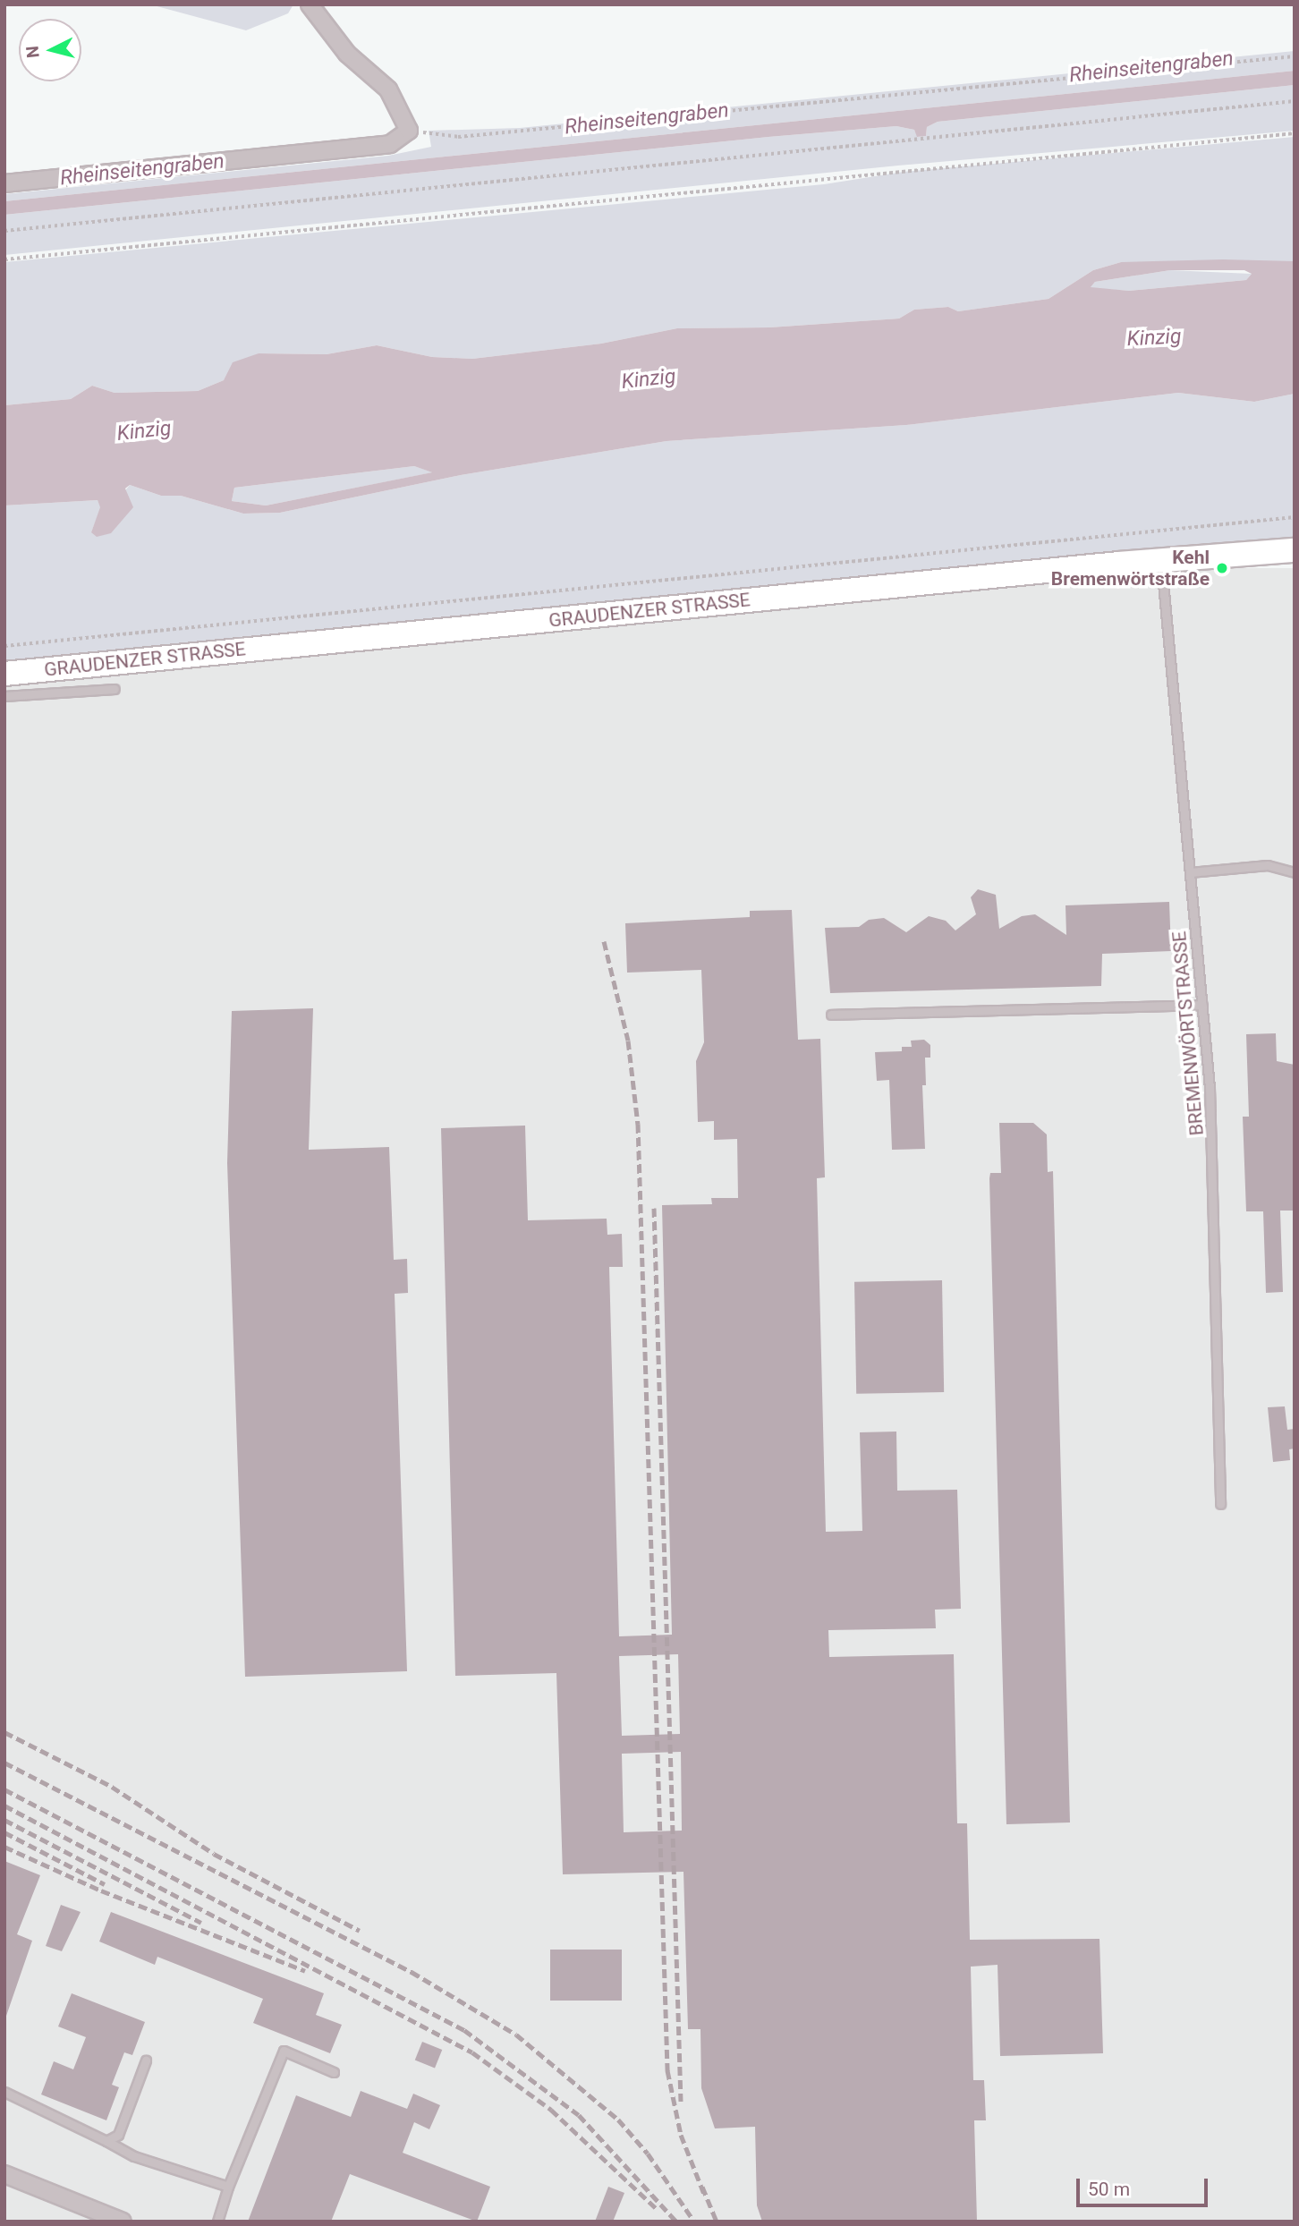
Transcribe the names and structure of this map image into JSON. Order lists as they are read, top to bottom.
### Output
{
  "streets": {
    "street": ["GRAUDENZER STRASSE"],
    "lane": ["BREMENWÖRTSTRASSE"]
  },
  "crossings": [
    ["GRAUDENZER STRASSE", "BREMENWÖRTSTRASSE"]
  ],
  "water": ["Rheinseitengraben", "Kinzig"],
  "places": ["Kehl Bremenwörtstraße"],
  "scale_bar": "50 m",
  "north": "left"
}
